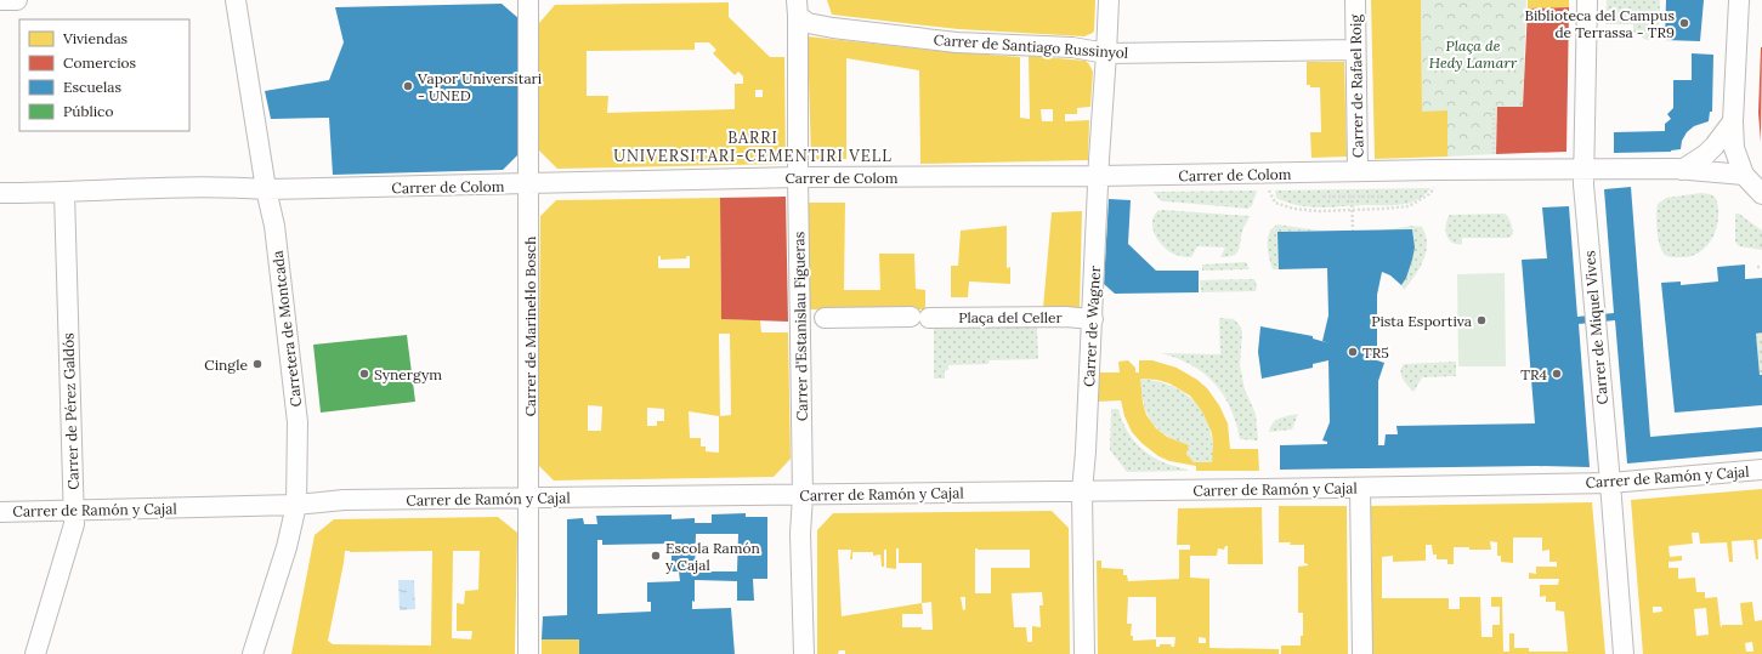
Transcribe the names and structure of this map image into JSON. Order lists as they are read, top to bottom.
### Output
{
  "streets": {
    "street": [
      "Carrer de Santiago Russinyol",
      "Carrer de Rafael Roig",
      "Carrer de Colom",
      "Plaça del Celler",
      "Carrer de Marinel·lo Bosch",
      "Carrer d'Estanislau Figueras",
      "Carrer de Wagner",
      "Carrer de Miquel Vives",
      "Carretera de Montcada",
      "Carrer de Pérez Galdós",
      "Carrer de Ramón y Cajal"
    ]
  },
  "crossings": [
    ["Carrer de Santiago Russinyol", "Carrer de Rafael Roig"],
    ["Carrer de Santiago Russinyol", "Carrer d'Estanislau Figueras"],
    ["Carrer de Santiago Russinyol", "Carrer de Wagner"],
    ["Carrer de Rafael Roig", "Carrer de Colom"],
    ["Carrer de Colom", "Carrer de Marinel·lo Bosch"],
    ["Carrer de Colom", "Carrer d'Estanislau Figueras"],
    ["Carrer de Colom", "Carrer de Wagner"],
    ["Carrer de Colom", "Carrer de Miquel Vives"],
    ["Carrer de Colom", "Carretera de Montcada"],
    ["Carrer de Colom", "Carrer de Pérez Galdós"],
    ["Plaça del Celler", "Carrer d'Estanislau Figueras"],
    ["Plaça del Celler", "Carrer de Wagner"],
    ["Carrer de Marinel·lo Bosch", "Carrer de Ramón y Cajal"],
    ["Carrer d'Estanislau Figueras", "Carrer de Ramón y Cajal"],
    ["Carrer de Wagner", "Carrer de Ramón y Cajal"],
    ["Carrer de Miquel Vives", "Carrer de Ramón y Cajal"],
    ["Carretera de Montcada", "Carrer de Ramón y Cajal"],
    ["Carrer de Pérez Galdós", "Carrer de Ramón y Cajal"]
  ],
  "districts": ["BARRI UNIVERSITARI-CEMENTIRI VELL"],
  "parks": ["Plaça de Hedy Lamarr"],
  "places": [
    "Biblioteca del Campus de Terrassa - TR9",
    "Vapor Universitari - UNED",
    "Pista Esportiva",
    "TR5",
    "Cingle",
    "Synergym",
    "TR4",
    "Escola Ramón y Cajal"
  ],
  "legend": [
    "Viviendas",
    "Comercios",
    "Escuelas",
    "Público"
  ]
}
